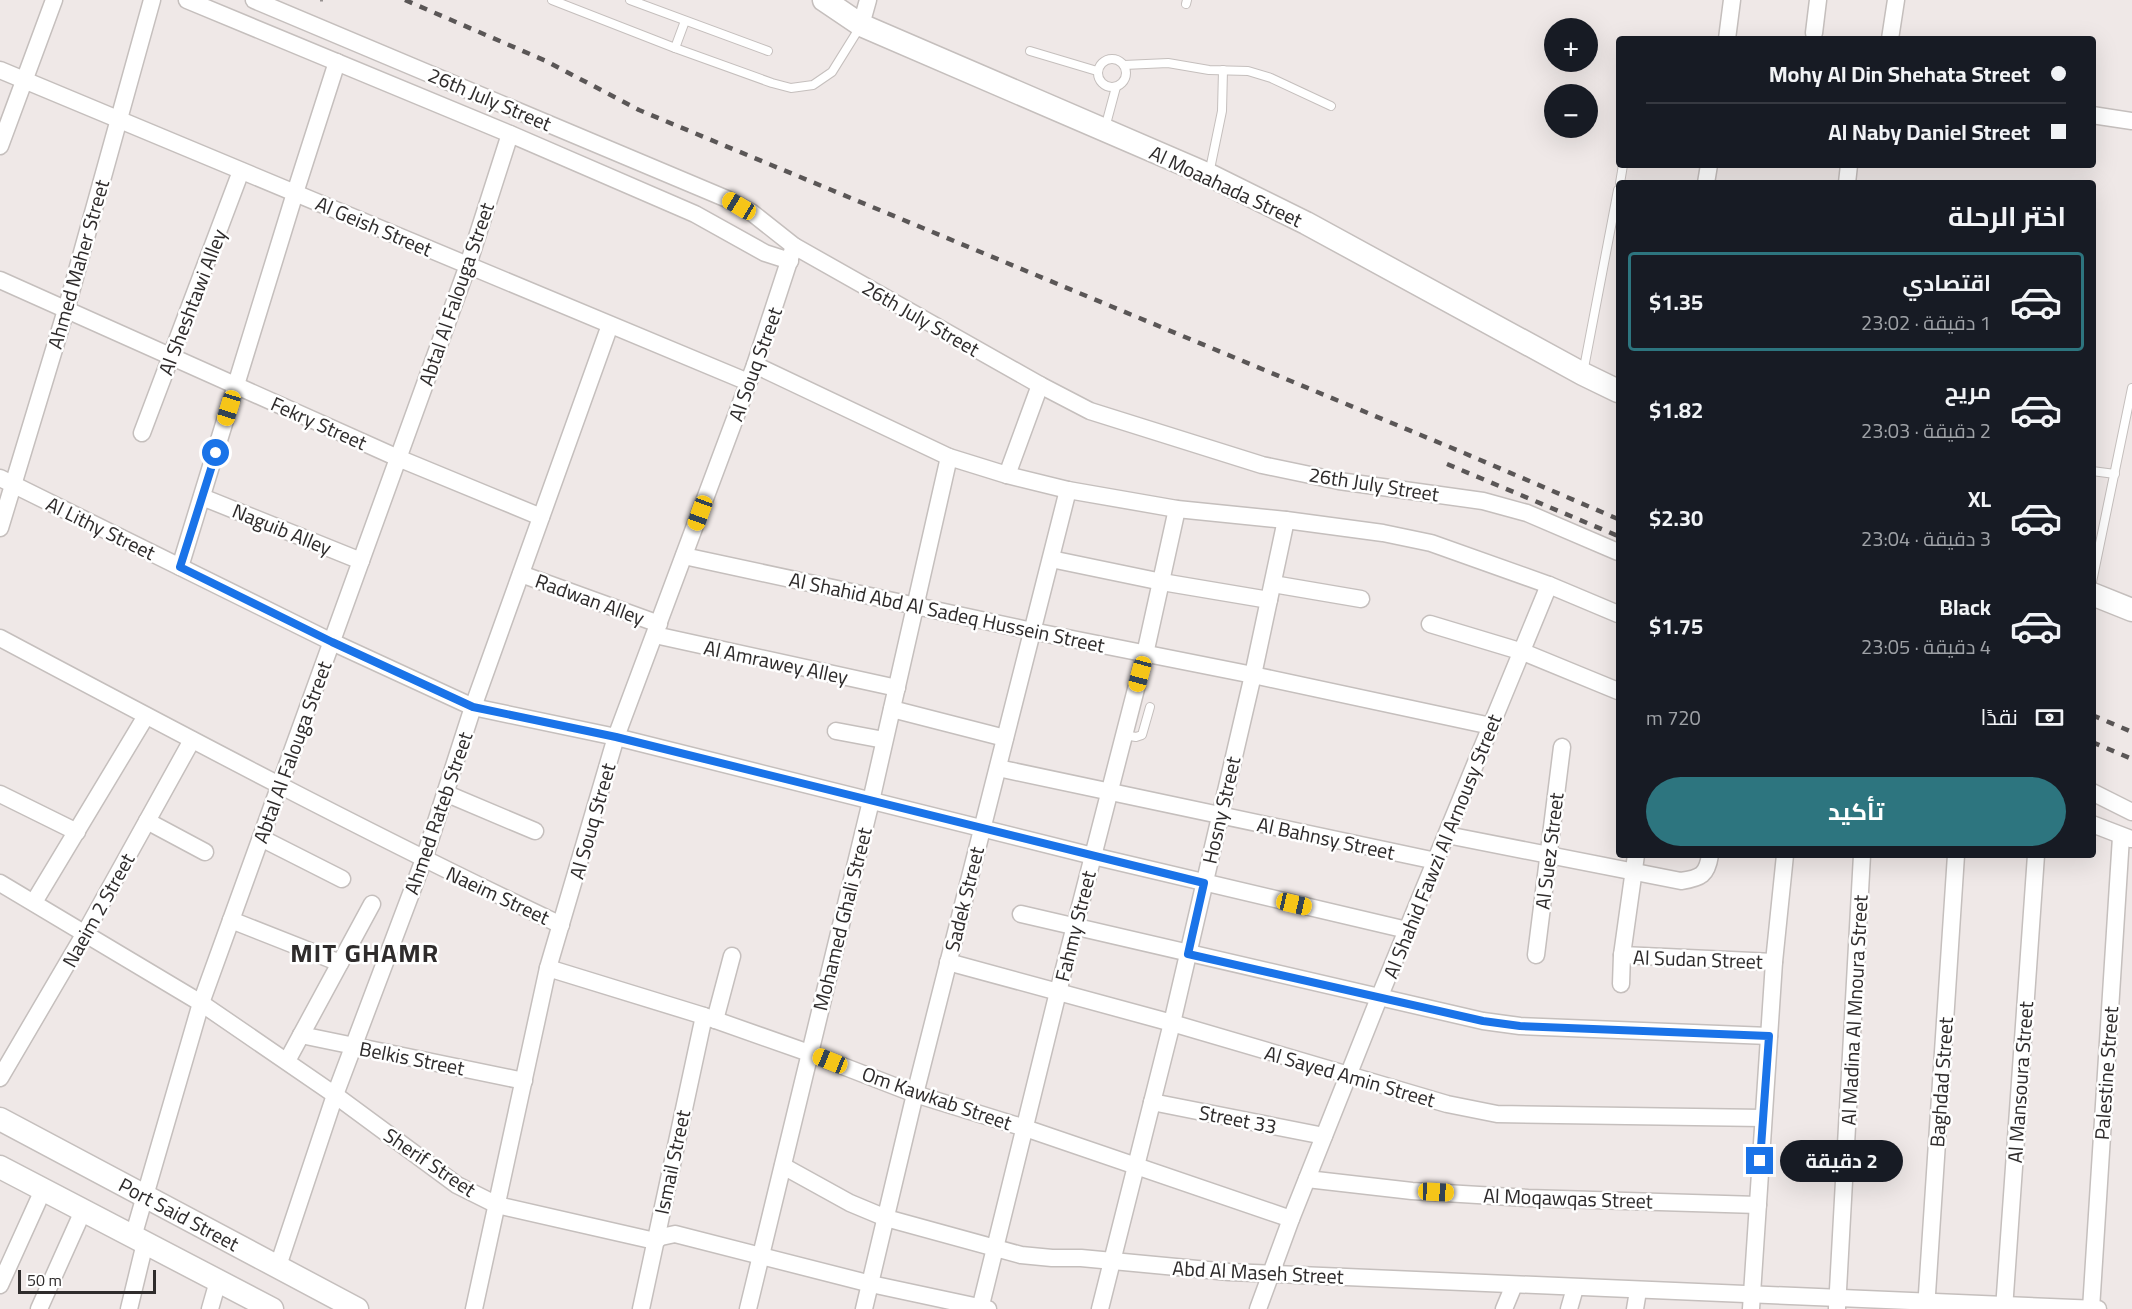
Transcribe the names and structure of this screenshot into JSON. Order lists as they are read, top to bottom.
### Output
{
  "streets": {
    "main road": ["Al Moaahada Street", "Port Said Street"],
    "street": [
      "26th July Street",
      "Al Geish Street",
      "Ahmed Maher Street",
      "Abtal Al Falouga Street",
      "Al Sheshtawi Alley",
      "Al Souq Street",
      "Fekry Street",
      "Al Lithy Street",
      "Naguib Alley",
      "Radwan Alley",
      "Al Shahid Abd Al Sadeq Hussein Street",
      "Al Amrawey Alley",
      "Hosny Street",
      "Ahmed Rateb Street",
      "Al Bahnsy Street",
      "Al Shahid Fawzi Al Arnousy Street",
      "Al Suez Street",
      "Naeim Street",
      "Sadek Street",
      "Naeim 2 Street",
      "Mohamed Ghali Street",
      "Fahmy Street",
      "Al Sudan Street",
      "Al Madina Al Mnoura Street",
      "Belkis Street",
      "Palestine Street",
      "Al Sayed Amin Street",
      "Baghdad Street",
      "Al Mansoura Street",
      "Om Kawkab Street",
      "Street 33",
      "Sherif Street",
      "Ismail Street",
      "Al Moqawqas Street",
      "Abd Al Maseh Street"
    ]
  },
  "crossings": [
    ["26th July Street", "Abtal Al Falouga Street"],
    ["26th July Street", "Al Souq Street"],
    ["Al Geish Street", "Ahmed Maher Street"],
    ["Al Geish Street", "Abtal Al Falouga Street"],
    ["Al Geish Street", "Al Sheshtawi Alley"],
    ["Al Geish Street", "Al Souq Street"],
    ["Al Geish Street", "Ahmed Rateb Street"],
    ["Ahmed Maher Street", "Fekry Street"],
    ["Ahmed Maher Street", "Al Lithy Street"],
    ["Abtal Al Falouga Street", "Fekry Street"],
    ["Abtal Al Falouga Street", "Al Lithy Street"],
    ["Abtal Al Falouga Street", "Naguib Alley"],
    ["Abtal Al Falouga Street", "Naeim Street"],
    ["Abtal Al Falouga Street", "Sherif Street"],
    ["Abtal Al Falouga Street", "Port Said Street"],
    ["Al Sheshtawi Alley", "Fekry Street"],
    ["Al Souq Street", "Al Lithy Street"],
    ["Al Souq Street", "Radwan Alley"],
    ["Al Souq Street", "Al Shahid Abd Al Sadeq Hussein Street"],
    ["Al Souq Street", "Al Amrawey Alley"],
    ["Al Souq Street", "Naeim Street"],
    ["Al Souq Street", "Belkis Street"],
    ["Al Souq Street", "Om Kawkab Street"],
    ["Al Souq Street", "Sherif Street"],
    ["Fekry Street", "Ahmed Rateb Street"],
    ["Al Lithy Street", "Hosny Street"],
    ["Al Lithy Street", "Ahmed Rateb Street"],
    ["Al Lithy Street", "Al Shahid Fawzi Al Arnousy Street"],
    ["Al Lithy Street", "Sadek Street"],
    ["Al Lithy Street", "Mohamed Ghali Street"],
    ["Al Lithy Street", "Fahmy Street"],
    ["Radwan Alley", "Al Amrawey Alley"],
    ["Radwan Alley", "Ahmed Rateb Street"],
    ["Al Shahid Abd Al Sadeq Hussein Street", "Hosny Street"],
    ["Al Shahid Abd Al Sadeq Hussein Street", "Al Shahid Fawzi Al Arnousy Street"],
    ["Al Shahid Abd Al Sadeq Hussein Street", "Sadek Street"],
    ["Al Shahid Abd Al Sadeq Hussein Street", "Mohamed Ghali Street"],
    ["Al Shahid Abd Al Sadeq Hussein Street", "Fahmy Street"],
    ["Al Amrawey Alley", "Mohamed Ghali Street"],
    ["Hosny Street", "Al Bahnsy Street"],
    ["Hosny Street", "Al Sayed Amin Street"],
    ["Hosny Street", "Om Kawkab Street"],
    ["Hosny Street", "Street 33"],
    ["Hosny Street", "Abd Al Maseh Street"],
    ["Ahmed Rateb Street", "Naeim Street"],
    ["Ahmed Rateb Street", "Belkis Street"],
    ["Ahmed Rateb Street", "Sherif Street"],
    ["Ahmed Rateb Street", "Port Said Street"],
    ["Al Bahnsy Street", "Al Shahid Fawzi Al Arnousy Street"],
    ["Al Bahnsy Street", "Sadek Street"],
    ["Al Bahnsy Street", "Fahmy Street"],
    ["Al Shahid Fawzi Al Arnousy Street", "Al Sayed Amin Street"],
    ["Al Shahid Fawzi Al Arnousy Street", "Om Kawkab Street"],
    ["Al Shahid Fawzi Al Arnousy Street", "Street 33"],
    ["Al Shahid Fawzi Al Arnousy Street", "Al Moqawqas Street"],
    ["Al Shahid Fawzi Al Arnousy Street", "Abd Al Maseh Street"],
    ["Naeim Street", "Naeim 2 Street"],
    ["Sadek Street", "Al Sayed Amin Street"],
    ["Sadek Street", "Om Kawkab Street"],
    ["Sadek Street", "Sherif Street"],
    ["Sadek Street", "Abd Al Maseh Street"],
    ["Naeim 2 Street", "Sherif Street"],
    ["Mohamed Ghali Street", "Om Kawkab Street"],
    ["Mohamed Ghali Street", "Sherif Street"],
    ["Mohamed Ghali Street", "Abd Al Maseh Street"],
    ["Fahmy Street", "Al Sayed Amin Street"],
    ["Fahmy Street", "Om Kawkab Street"],
    ["Fahmy Street", "Sherif Street"],
    ["Fahmy Street", "Abd Al Maseh Street"],
    ["Al Madina Al Mnoura Street", "Abd Al Maseh Street"],
    ["Palestine Street", "Abd Al Maseh Street"],
    ["Baghdad Street", "Abd Al Maseh Street"],
    ["Al Mansoura Street", "Abd Al Maseh Street"],
    ["Om Kawkab Street", "Ismail Street"],
    ["Sherif Street", "Ismail Street"]
  ],
  "districts": ["MIT GHAMR"],
  "scale_bar": "50 m",
  "page": {
    "map_buttons": ["+", "−"],
    "banner": ["Mohy Al Din Shehata Street", "Al Naby Daniel Street"],
    "heading": "اختر الرحلة",
    "list": [
      {
        "name": "اقتصادي",
        "note": "1 دقيقة · 23:02",
        "value": "$1.35"
      },
      {
        "name": "مريح",
        "note": "2 دقيقة · 23:03",
        "value": "$1.82"
      },
      {
        "name": "XL",
        "note": "3 دقيقة · 23:04",
        "value": "$2.30"
      },
      {
        "name": "Black",
        "note": "4 دقيقة · 23:05",
        "value": "$1.75"
      }
    ],
    "pay": ["نقدًا", "720 m"],
    "buttons": "تأكيد",
    "bubble": "2 دقيقة",
    "scale": "50 m"
  }
}
